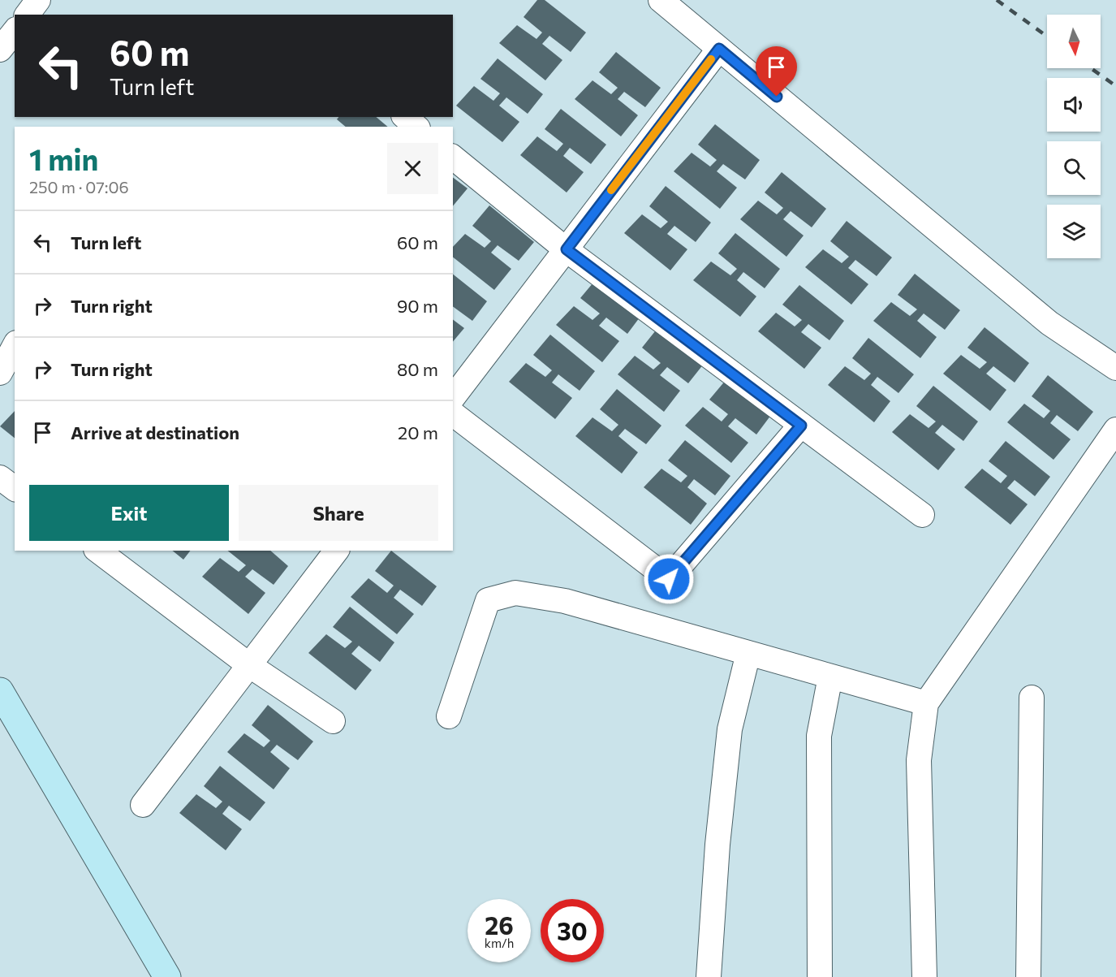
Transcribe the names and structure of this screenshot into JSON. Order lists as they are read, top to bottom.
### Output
{
  "north": "bottom",
  "page": {
    "turn": ["60 m", "Turn left"],
    "heading": ["1 min", "250 m · 07:06"],
    "list": [
      {
        "name": "Turn left",
        "value": "60 m"
      },
      {
        "name": "Turn right",
        "value": "90 m"
      },
      {
        "name": "Turn right",
        "value": "80 m"
      },
      {
        "name": "Arrive at destination",
        "value": "20 m"
      }
    ],
    "buttons": ["Exit", "Share"],
    "speed": "26 km/h",
    "limit": "30"
  }
}
